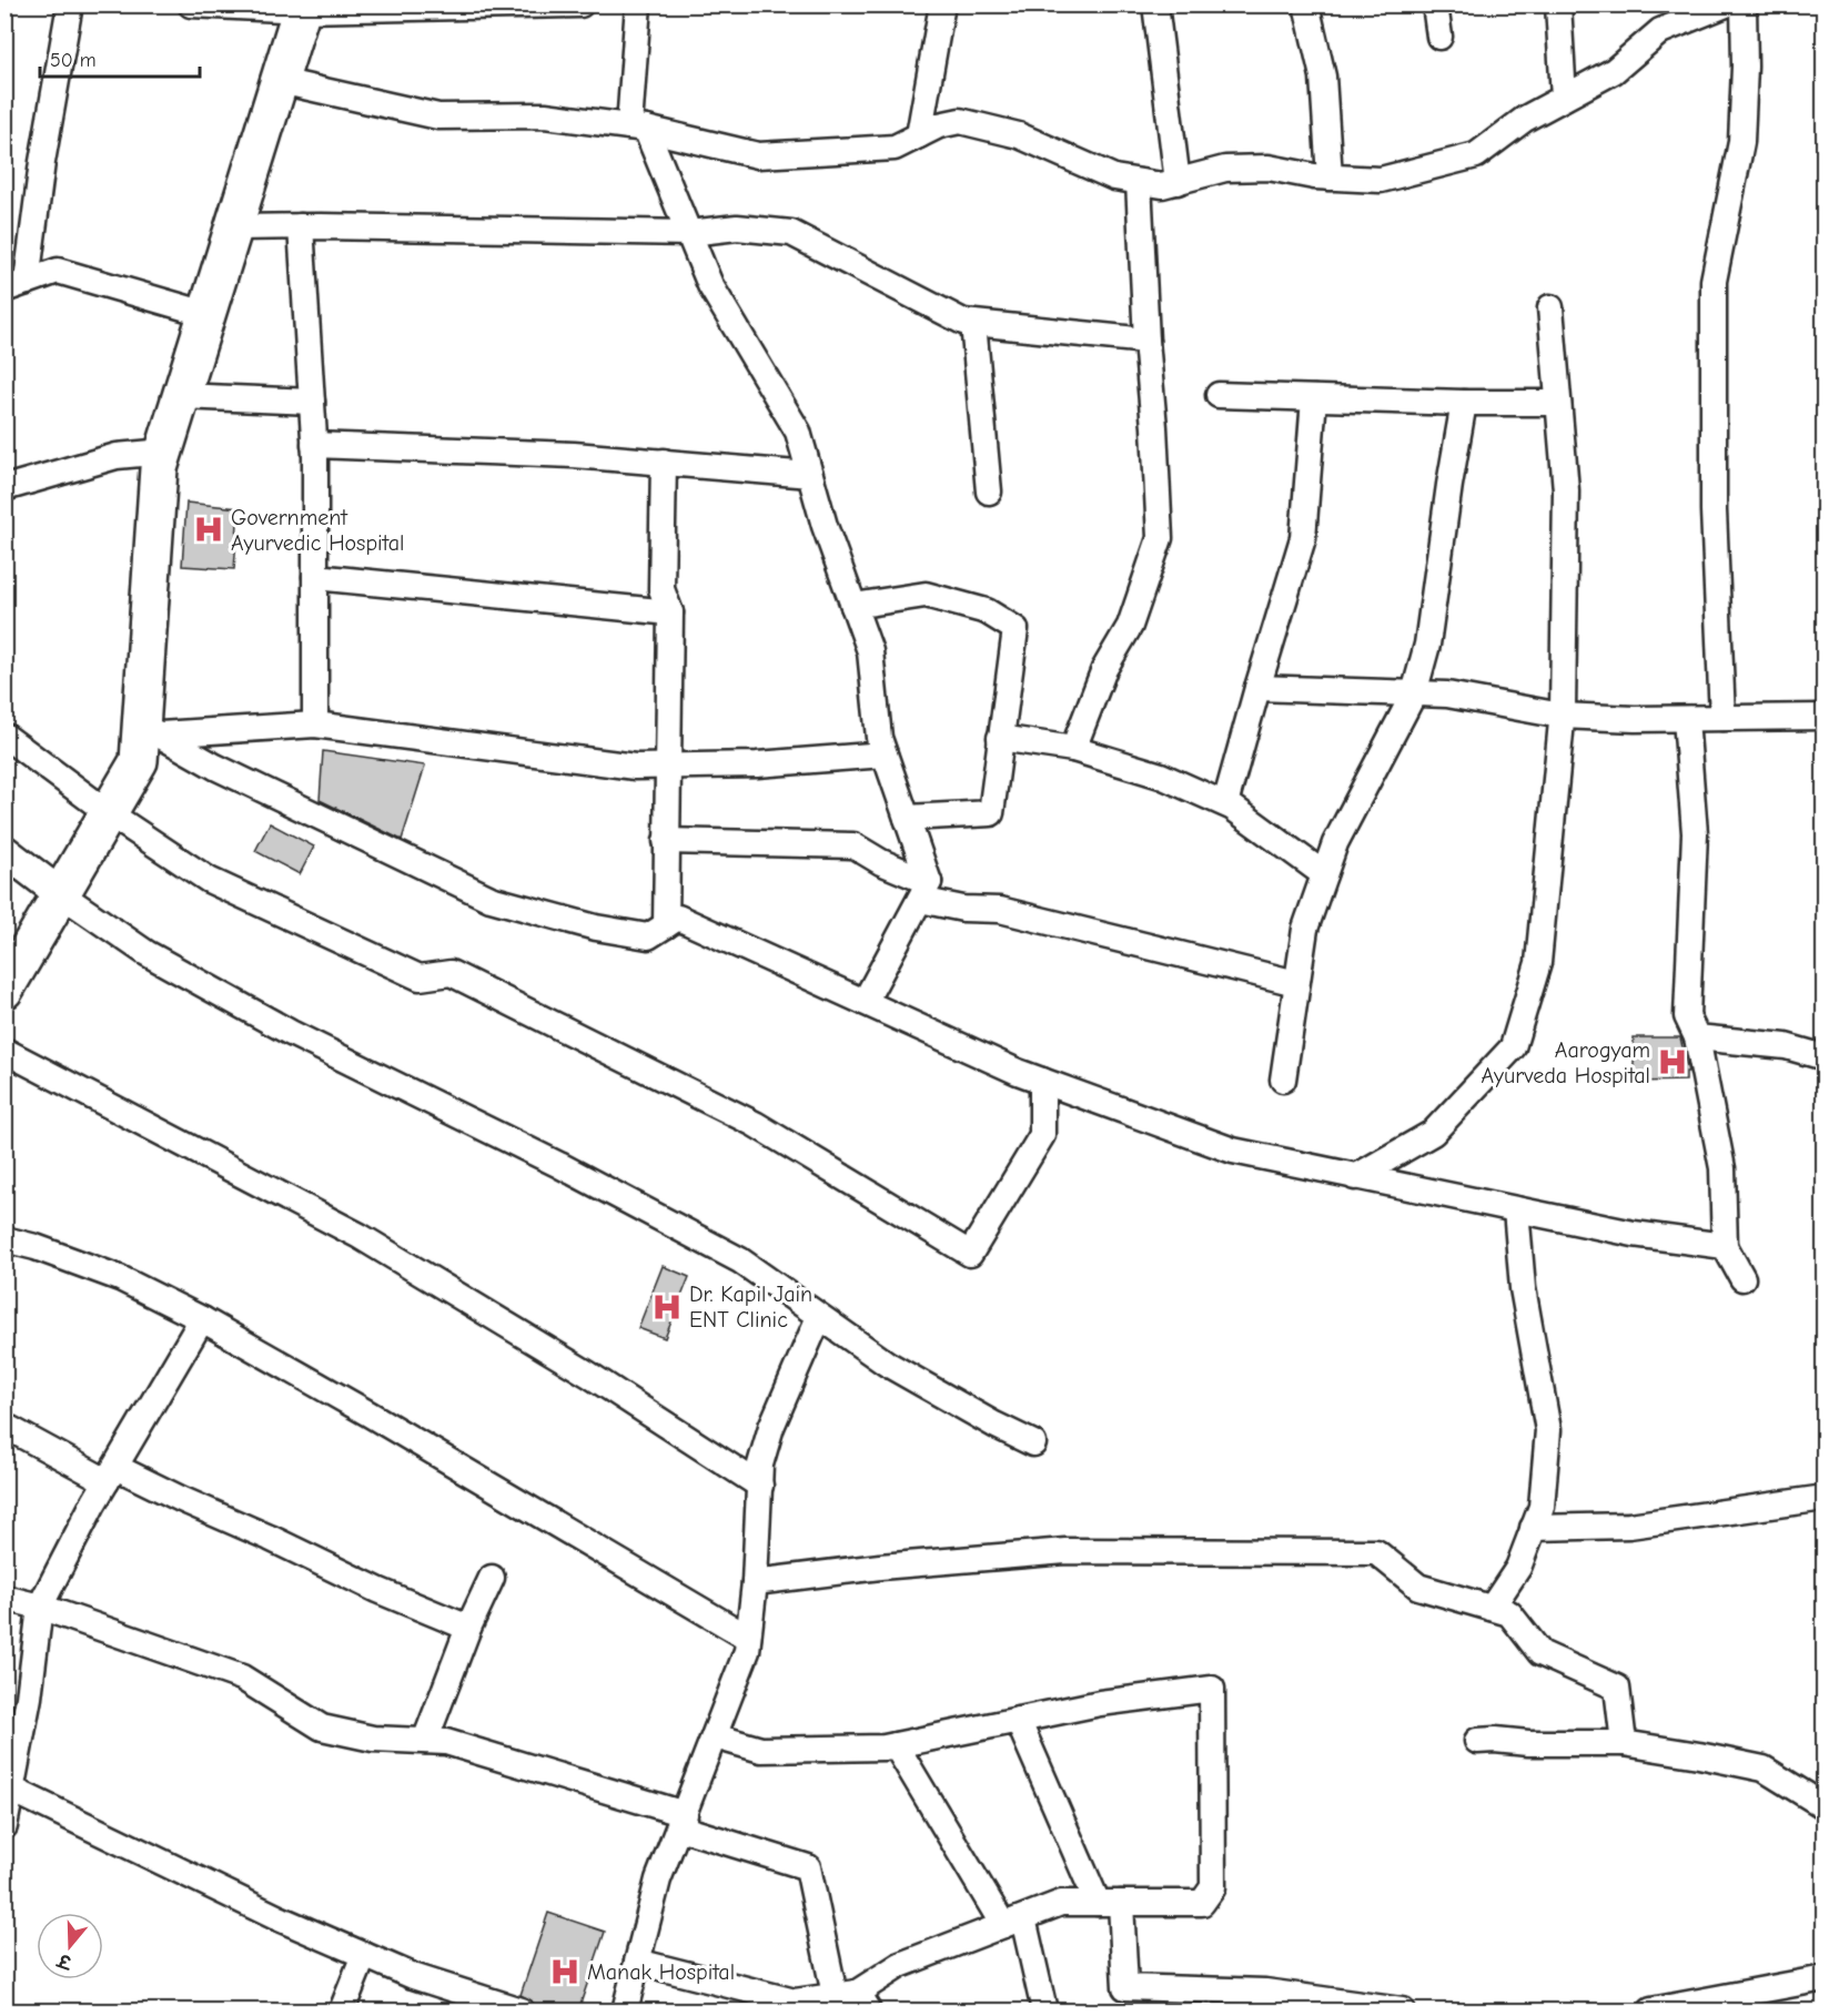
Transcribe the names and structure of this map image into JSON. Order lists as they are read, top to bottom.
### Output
{
  "places": {
    "hospital": [
      "Government Ayurvedic Hospital",
      "Aarogyam Ayurveda Hospital",
      "Dr. Kapil Jain ENT Clinic",
      "Manak Hospital"
    ]
  },
  "scale_bar": "50 m",
  "north": "bottom"
}
